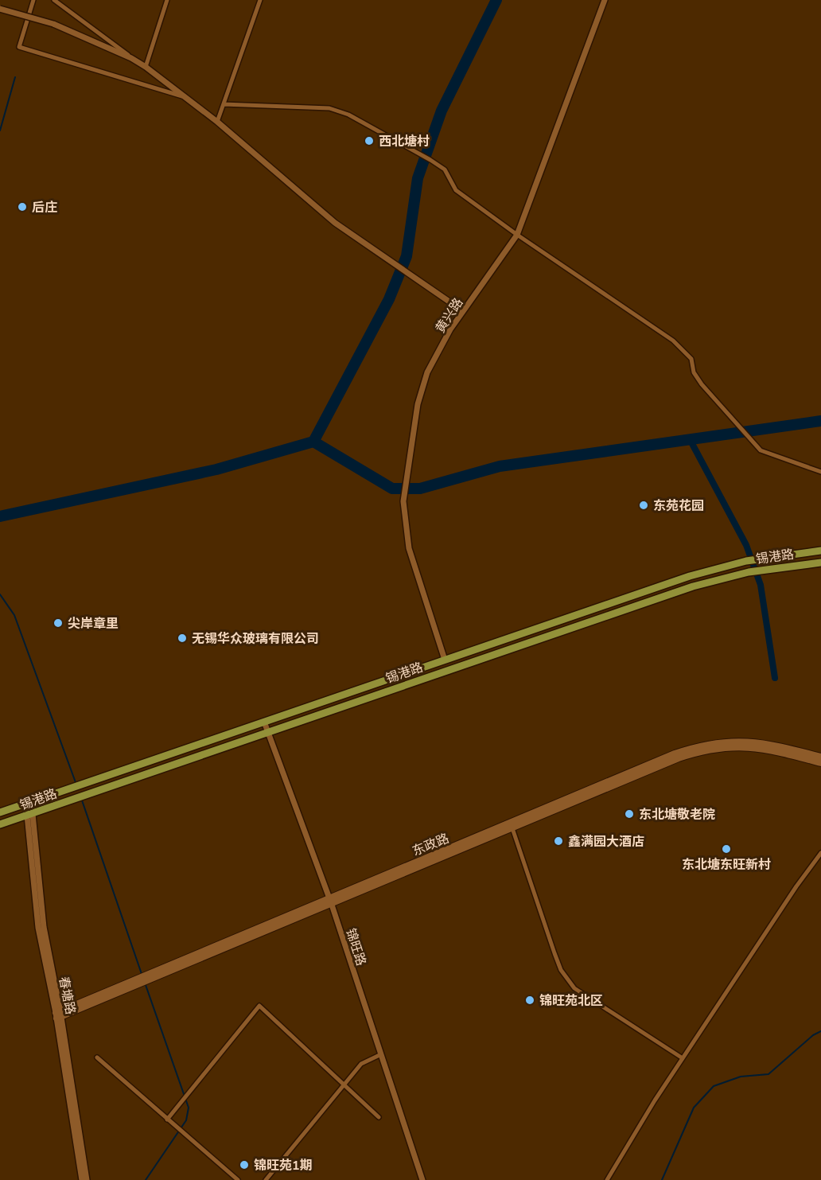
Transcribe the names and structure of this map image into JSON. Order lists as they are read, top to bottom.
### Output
{
  "streets": {
    "main road": ["锡港路", "东政路"],
    "street": ["黄兴路", "锦旺路", "春塘路"]
  },
  "crossings": [
    ["黄兴路", "锡港路"],
    ["锡港路", "锦旺路"],
    ["锡港路", "春塘路"],
    ["东政路", "锦旺路"],
    ["东政路", "春塘路"]
  ],
  "places": [
    "西北塘村",
    "后庄",
    "东苑花园",
    "尖岸章里",
    "无锡华众玻璃有限公司",
    "东北塘敬老院",
    "鑫满园大酒店",
    "东北塘东旺新村",
    "锦旺苑北区",
    "锦旺苑1期"
  ]
}
